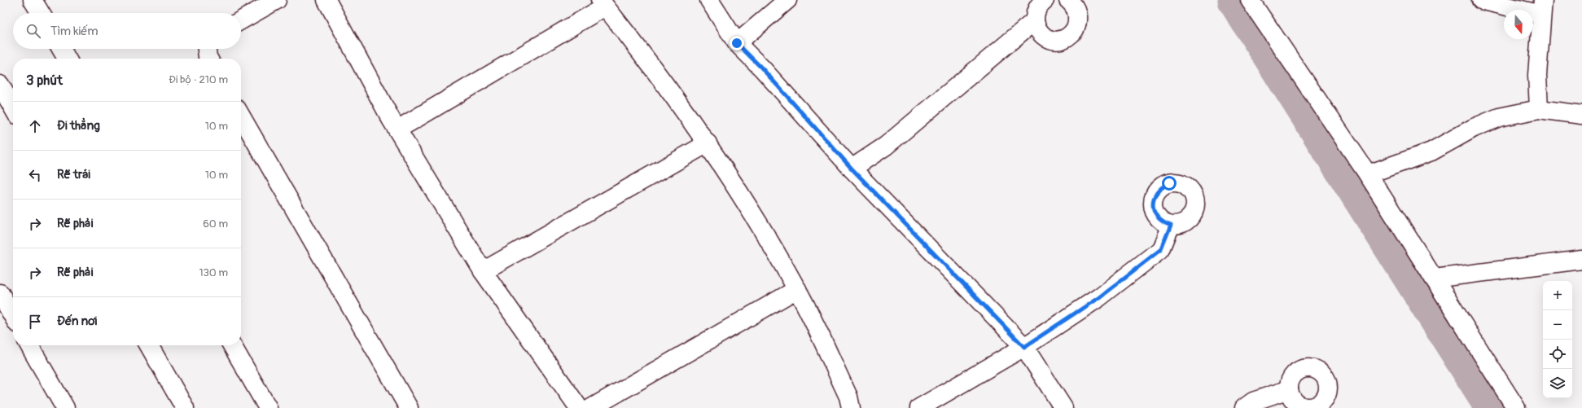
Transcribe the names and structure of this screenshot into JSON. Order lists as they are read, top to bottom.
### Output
{
  "north": "bottom",
  "page": {
    "search": "Tìm kiếm",
    "heading": ["3 phút", "Đi bộ · 210 m"],
    "list": [
      ["Đi thẳng", "10 m"],
      ["Rẽ trái", "10 m"],
      ["Rẽ phải", "60 m"],
      ["Rẽ phải", "130 m"],
      "Đến nơi"
    ],
    "map_buttons": ["+", "−"]
  }
}
